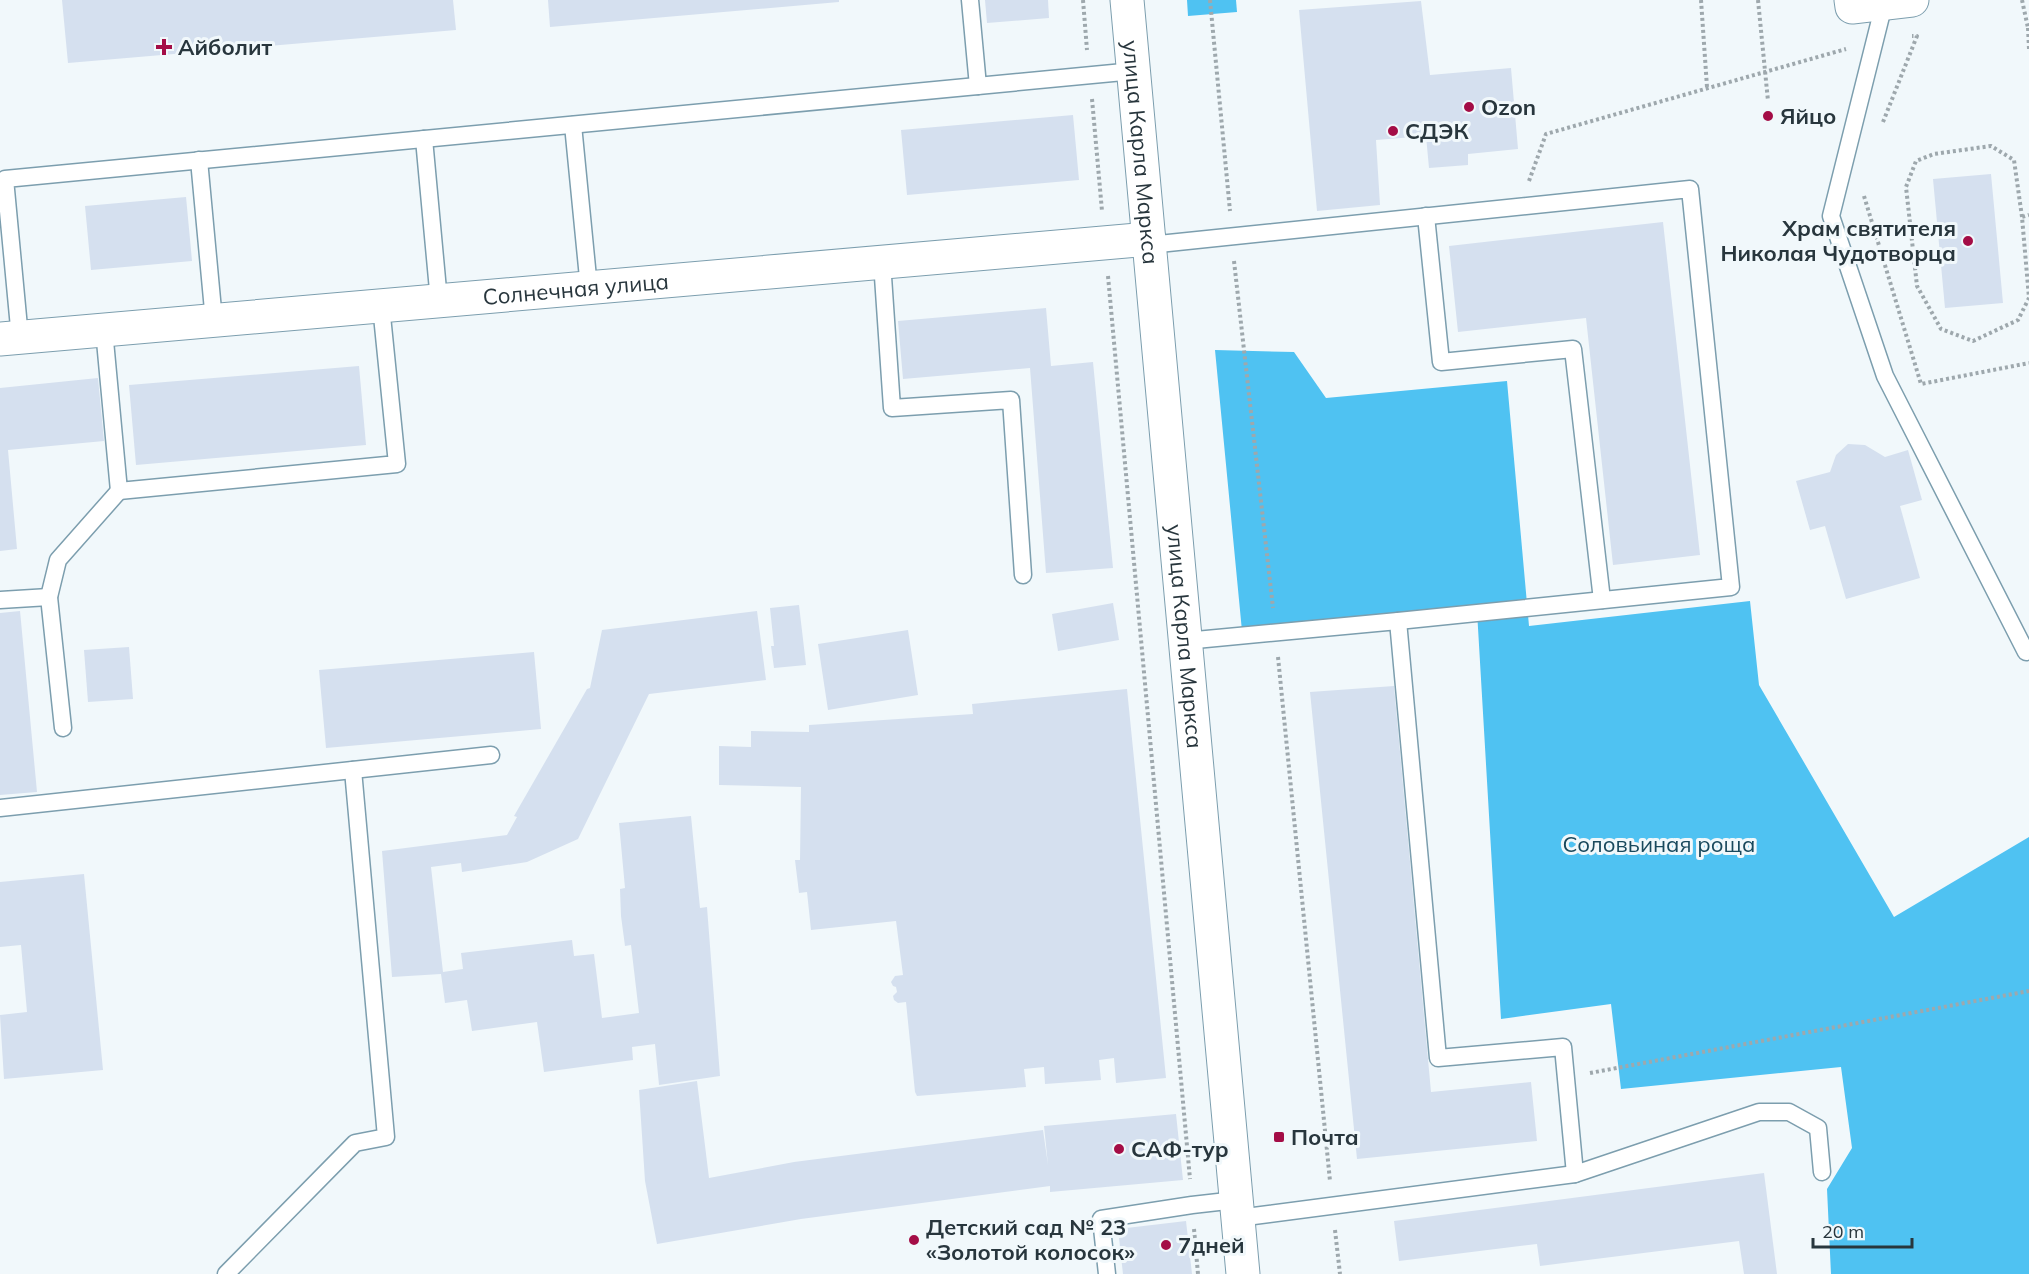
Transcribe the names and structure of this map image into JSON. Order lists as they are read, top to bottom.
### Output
{
  "streets": {
    "street": ["улица Карла Маркса", "Солнечная улица"]
  },
  "crossings": [
    ["улица Карла Маркса", "Солнечная улица"]
  ],
  "parks": ["Соловьиная роща"],
  "places": {
    "health": ["Айболит"],
    "other": [
      "Ozon",
      "Яйцо",
      "СДЭК",
      "Храм святителя Николая Чудотворца",
      "САФ-тур",
      "Детский сад № 23 «Золотой колосок»",
      "7дней"
    ],
    "transit": ["Почта"]
  },
  "scale_bar": "20 m"
}
